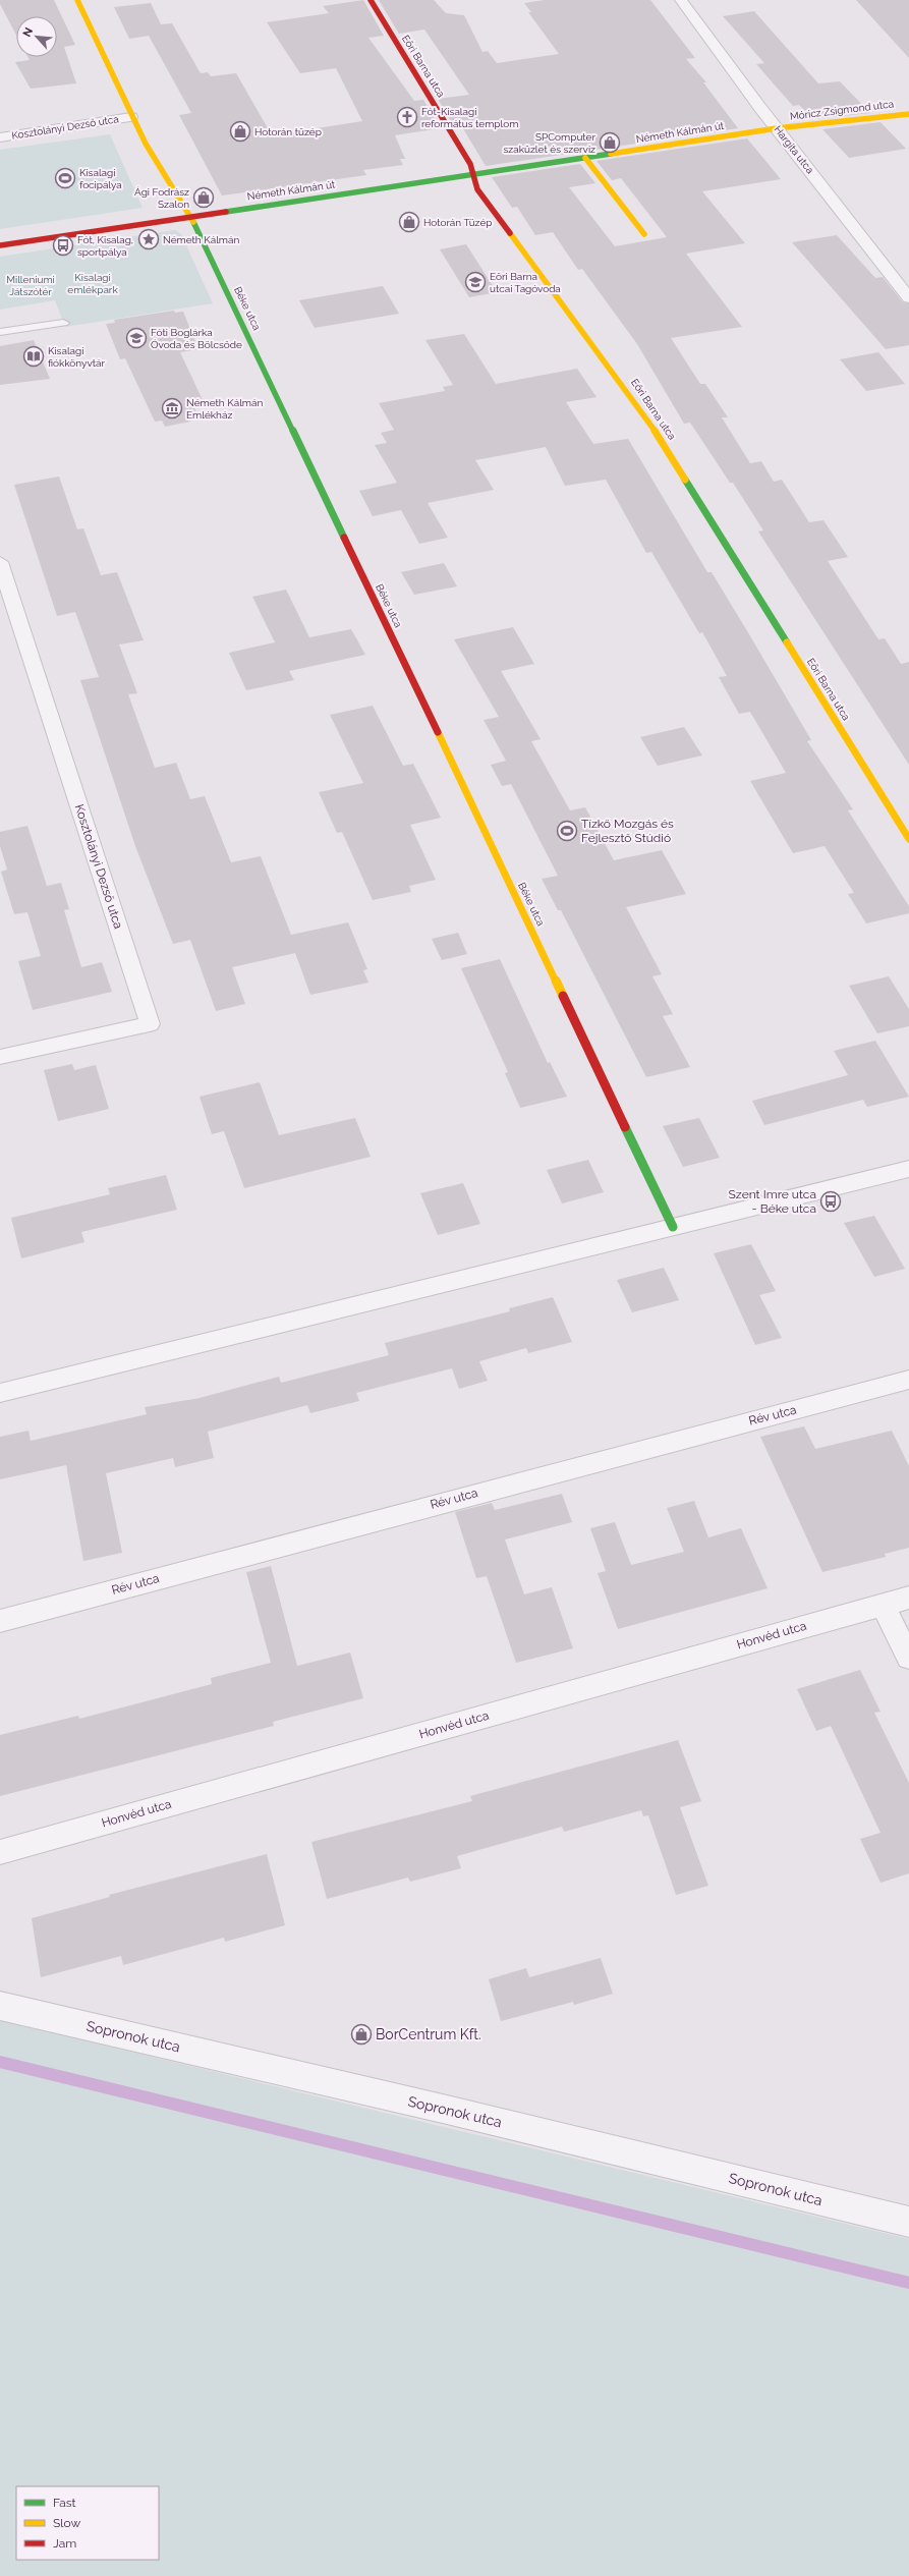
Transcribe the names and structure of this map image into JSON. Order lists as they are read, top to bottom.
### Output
{
  "streets": {
    "street": [
      "Eőri Barna utca",
      "Móricz Zsigmond utca",
      "Kosztolányi Dezső utca",
      "Németh Kálmán út",
      "Hargita utca",
      "Béke utca",
      "Rév utca",
      "Honvéd utca",
      "Sopronok utca"
    ]
  },
  "crossings": [
    ["Eőri Barna utca", "Németh Kálmán út"],
    ["Móricz Zsigmond utca", "Németh Kálmán út"],
    ["Móricz Zsigmond utca", "Hargita utca"],
    ["Kosztolányi Dezső utca", "Béke utca"],
    ["Németh Kálmán út", "Hargita utca"],
    ["Németh Kálmán út", "Béke utca"]
  ],
  "parks": ["Kisalagi emlékpark", "Milleniumi Játszótér"],
  "places": {
    "church": ["Fót-Kisalagi református templom"],
    "shop": [
      "Hotorán tűzép",
      "SPComputer szaküzlet és szerviz",
      "Ági Fodrász Szalon",
      "Hotorán Tüzép",
      "BorCentrum Kft."
    ],
    "sports": ["Kisalagi focipálya", "Tízkő Mozgás és Fejlesztő Stúdió"],
    "place": ["Németh Kálmán"],
    "bus stop": ["Fót, Kisalag, sportpálya", "Szent Imre utca - Béke utca"],
    "school or university": ["Eőri Barna utcai Tagóvoda", "Fóti Boglárka Óvoda és Bölcsőde"],
    "library": ["Kisalagi fiókkönyvtár"],
    "museum": ["Németh Kálmán Emlékház"]
  },
  "legend": ["Fast", "Slow", "Jam"],
  "north": "top left"
}
